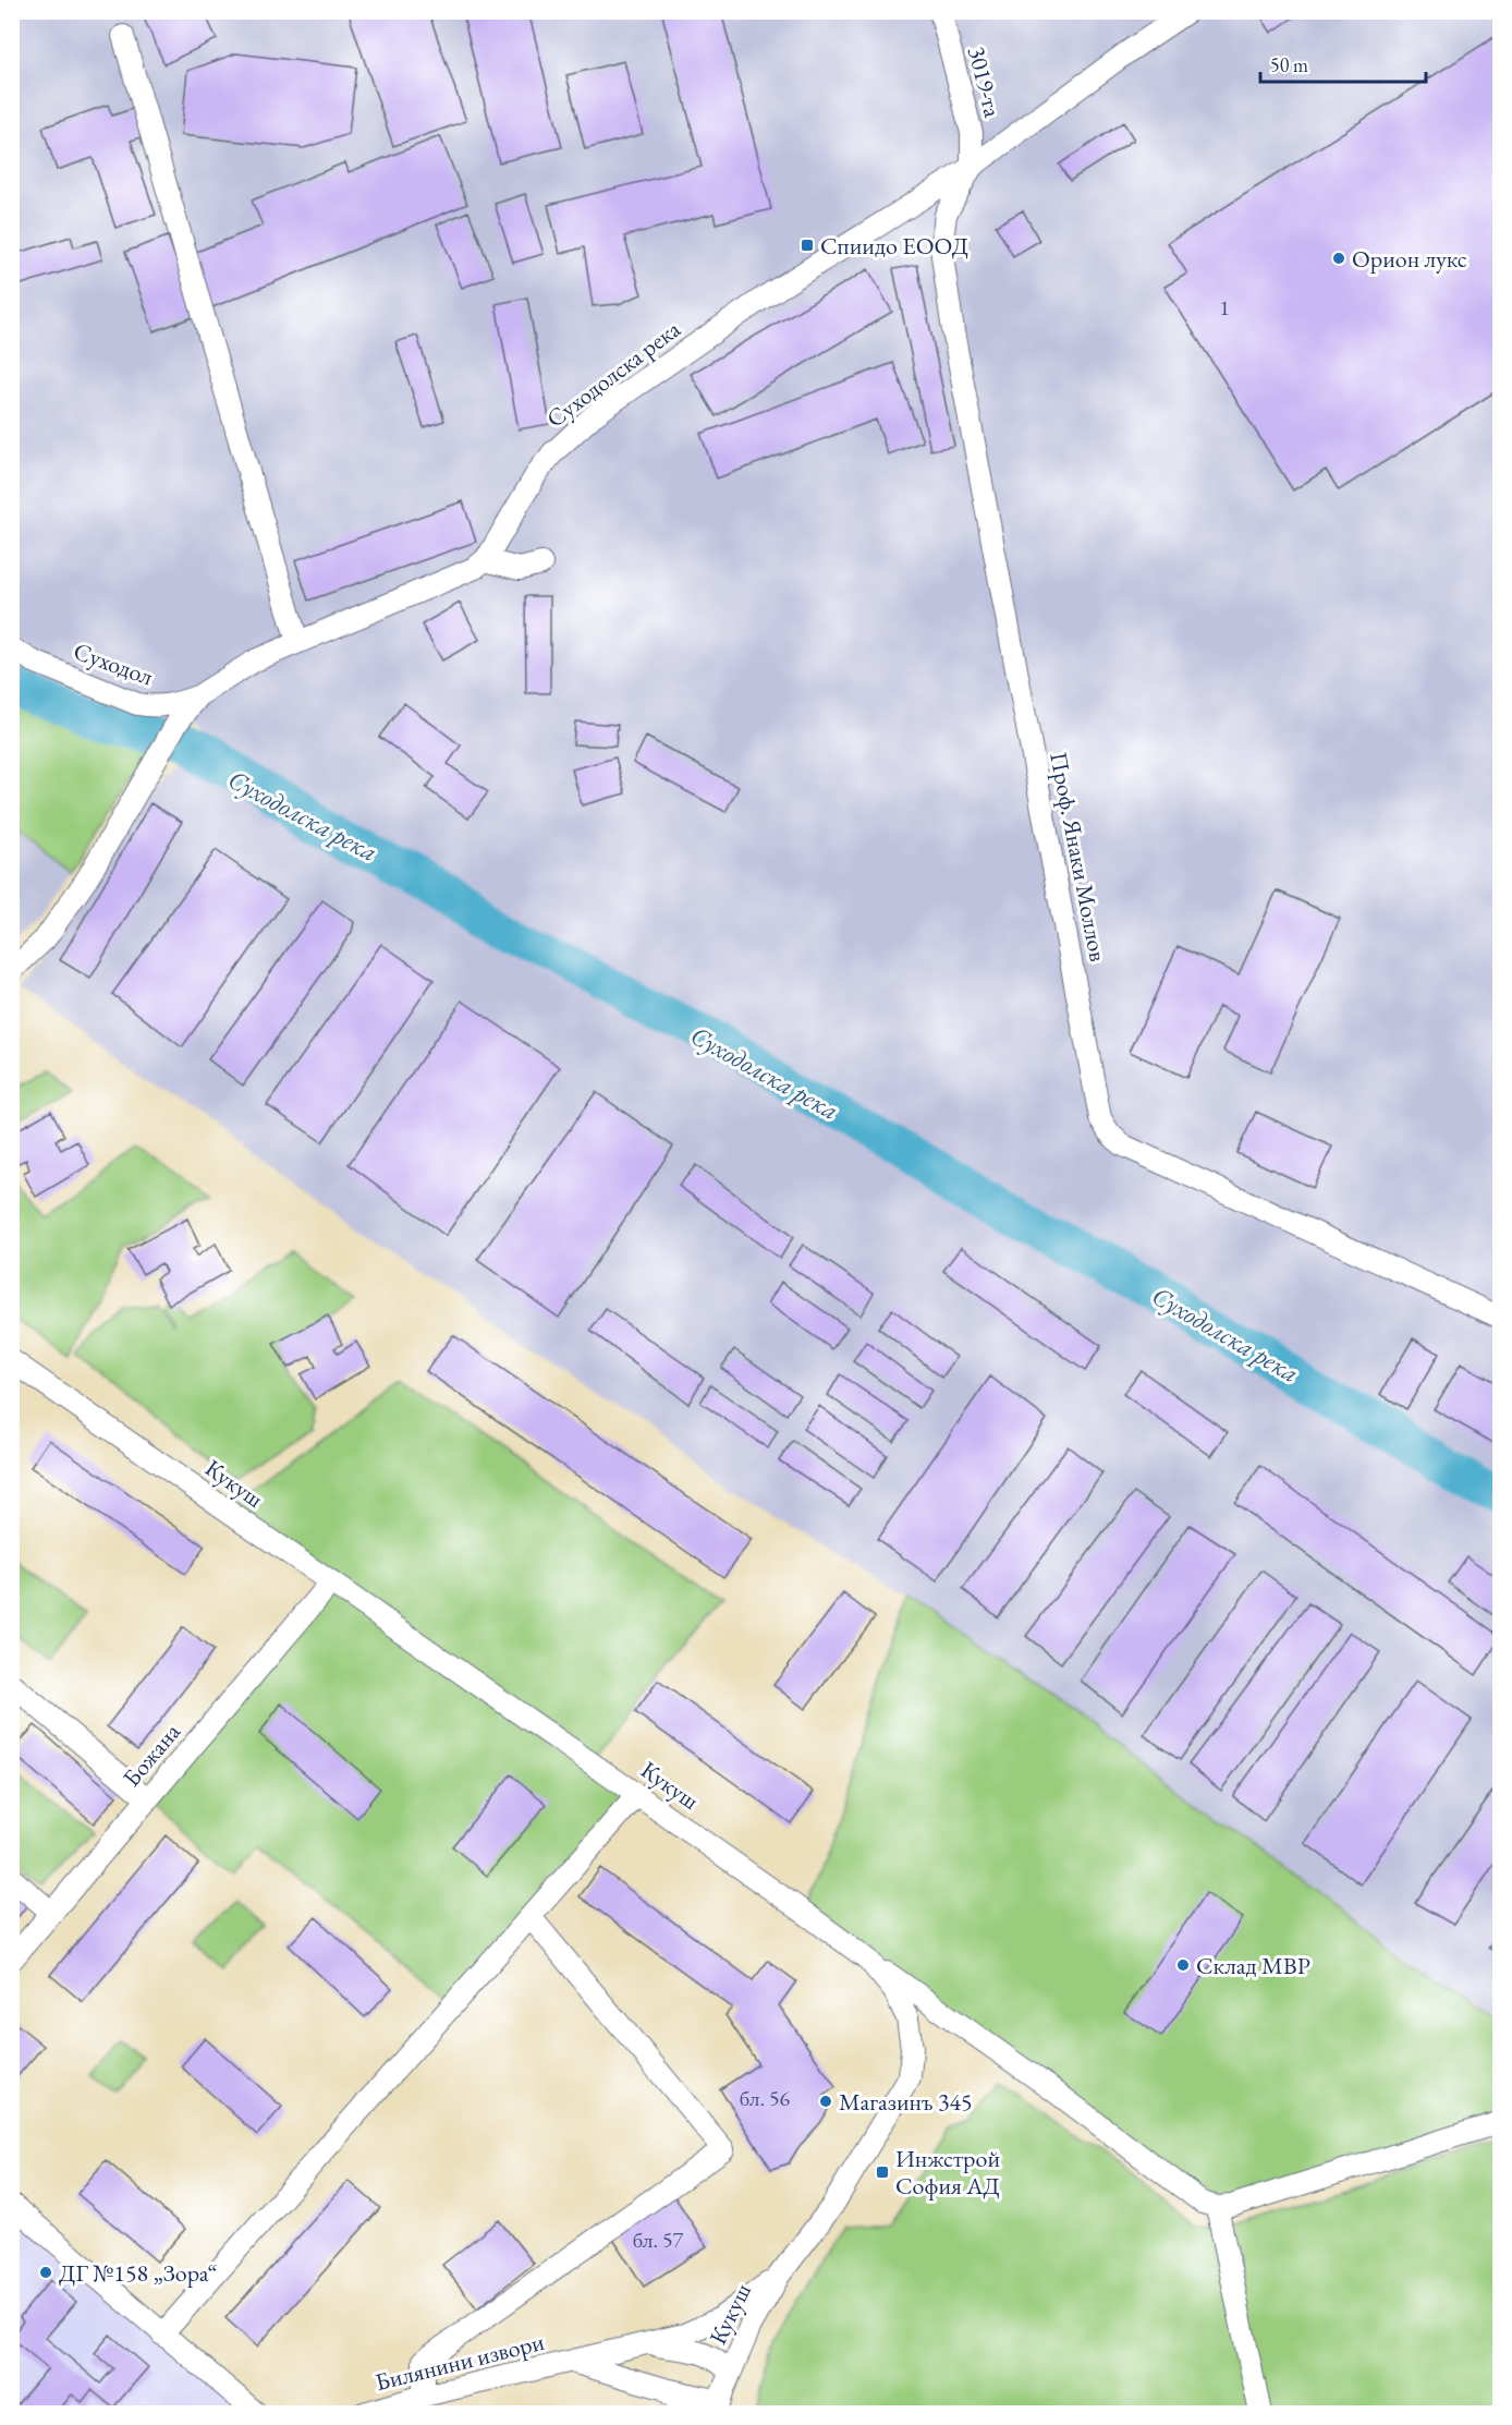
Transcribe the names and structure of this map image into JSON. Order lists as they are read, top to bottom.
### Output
{
  "streets": {
    "street": [
      "3019-та",
      "Суходолска река",
      "Суходол",
      "Проф. Янаки Моллов",
      "Кукуш",
      "Божана",
      "Билянини извори"
    ]
  },
  "crossings": [
    ["3019-та", "Суходолска река"],
    ["3019-та", "Проф. Янаки Моллов"],
    ["Суходолска река", "Проф. Янаки Моллов"],
    ["Кукуш", "Божана"],
    ["Кукуш", "Билянини извори"]
  ],
  "water": ["Суходолска река"],
  "places": {
    "transit": ["Спиидо ЕООД", "Инжстрой София АД"],
    "other": [
      "Орион лукс",
      "Склад МВР",
      "Магазинъ 345",
      "ДГ №158 „Зора“"
    ]
  },
  "house_numbers": ["1", "бл. 56", "бл. 57"],
  "scale_bar": "50 m"
}
